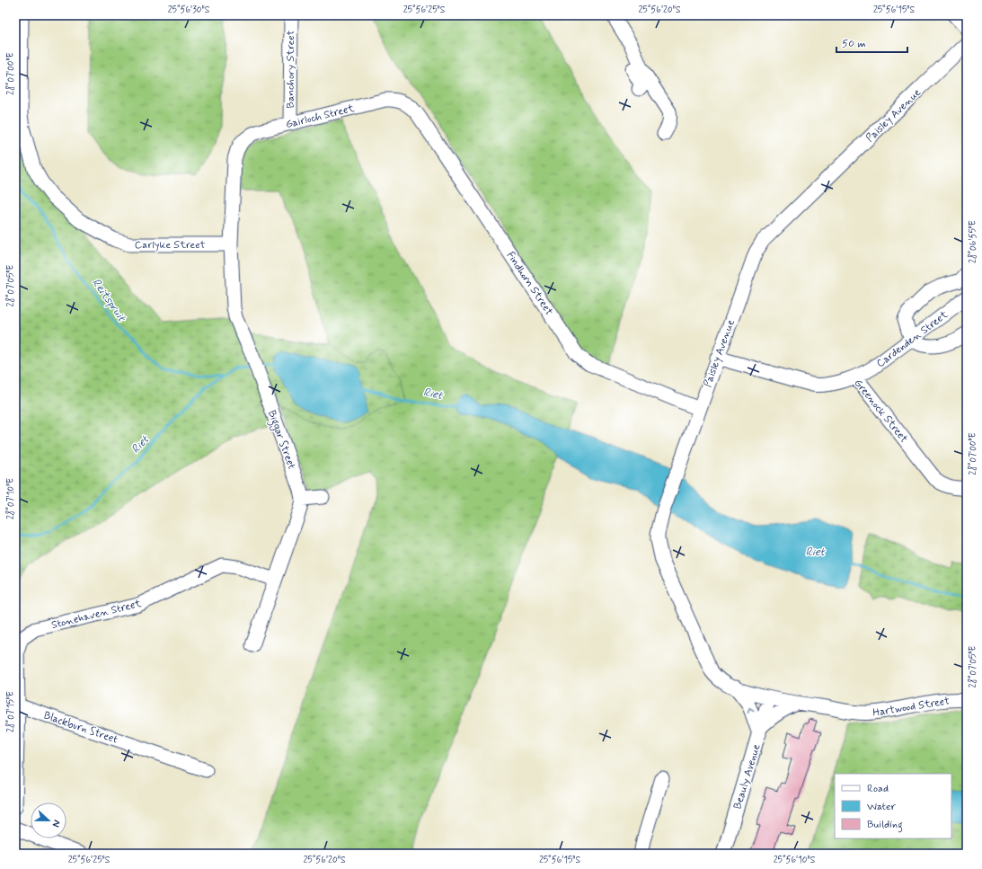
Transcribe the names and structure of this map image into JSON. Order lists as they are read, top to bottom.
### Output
{
  "streets": {
    "street": [
      "Banchory Street",
      "Paisley Avenue",
      "Gairloch Street",
      "Carlyke Street",
      "Findhorn Street",
      "Cardenden Street",
      "Greenock Street",
      "Biggar Street",
      "Stonehaven Street",
      "Hartwood Street",
      "Blackburn Street",
      "Beauly Avenue"
    ]
  },
  "crossings": [
    ["Banchory Street", "Gairloch Street"],
    ["Paisley Avenue", "Findhorn Street"],
    ["Paisley Avenue", "Greenock Street"],
    ["Paisley Avenue", "Hartwood Street"],
    ["Paisley Avenue", "Beauly Avenue"],
    ["Gairloch Street", "Findhorn Street"],
    ["Gairloch Street", "Biggar Street"],
    ["Carlyke Street", "Biggar Street"],
    ["Cardenden Street", "Greenock Street"],
    ["Biggar Street", "Stonehaven Street"],
    ["Stonehaven Street", "Blackburn Street"],
    ["Hartwood Street", "Beauly Avenue"]
  ],
  "water": ["Reitspruit", "Riet"],
  "legend": ["Road", "Water", "Building"],
  "scale_bar": "50 m",
  "north": "right",
  "coordinates": [
    "25°56'30\"S",
    "25°56'25\"S",
    "25°56'20\"S",
    "25°56'15\"S",
    "28°07'00\"E",
    "28°06'55\"E",
    "28°07'05\"E",
    "28°07'10\"E",
    "28°07'15\"E",
    "25°56'10\"S"
  ]
}
